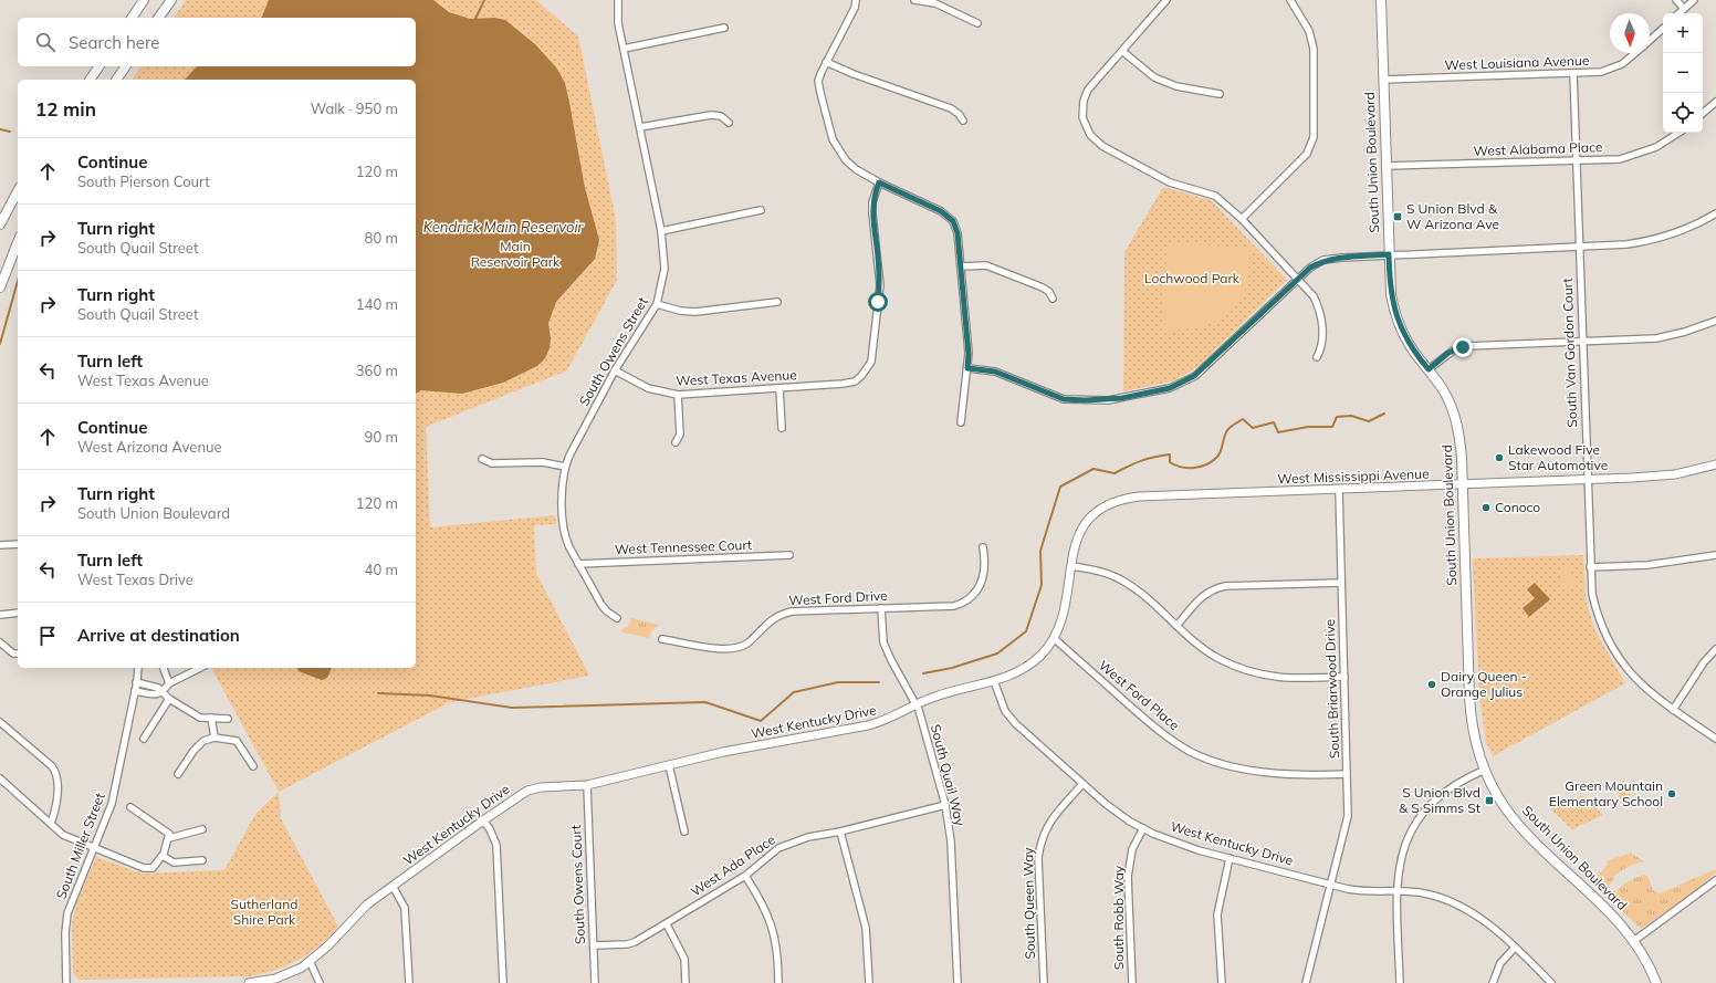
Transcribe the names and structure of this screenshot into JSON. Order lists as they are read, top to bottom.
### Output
{
  "streets": {
    "main road": ["South Union Boulevard"],
    "street": [
      "West Louisiana Avenue",
      "West Alabama Place",
      "South Owens Street",
      "South Van Gordon Court",
      "West Texas Avenue",
      "West Mississippi Avenue",
      "West Tennessee Court",
      "West Ford Drive",
      "South Briarwood Drive",
      "West Ford Place",
      "West Kentucky Drive",
      "South Quail Way",
      "South Miller Street",
      "West Ada Place",
      "South Owens Court",
      "South Queen Way",
      "South Robb Way"
    ]
  },
  "crossings": [
    ["West Louisiana Avenue", "South Union Boulevard"],
    ["West Louisiana Avenue", "South Van Gordon Court"],
    ["West Alabama Place", "South Union Boulevard"],
    ["West Alabama Place", "South Van Gordon Court"],
    ["South Union Boulevard", "West Mississippi Avenue"],
    ["South Owens Street", "West Texas Avenue"],
    ["South Owens Street", "West Tennessee Court"],
    ["South Van Gordon Court", "West Mississippi Avenue"],
    ["West Mississippi Avenue", "South Briarwood Drive"],
    ["West Ford Drive", "South Quail Way"],
    ["South Briarwood Drive", "West Ford Place"],
    ["South Briarwood Drive", "West Kentucky Drive"],
    ["West Kentucky Drive", "South Quail Way"],
    ["West Kentucky Drive", "South Owens Court"],
    ["West Kentucky Drive", "South Queen Way"],
    ["West Kentucky Drive", "South Robb Way"],
    ["South Quail Way", "West Ada Place"],
    ["West Ada Place", "South Owens Court"]
  ],
  "water": ["Kendrick Main Reservoir"],
  "parks": ["Main Reservoir Park", "Lochwood Park", "Sutherland Shire Park"],
  "places": {
    "transit": ["S Union Blvd & W Arizona Ave", "S Union Blvd & S Simms St"],
    "other": [
      "Lakewood Five Star Automotive",
      "Conoco",
      "Dairy Queen - Orange Julius",
      "Green Mountain Elementary School"
    ]
  },
  "north": "bottom",
  "page": {
    "map_buttons": ["+", "−"],
    "search": "Search here",
    "heading": ["12 min", "Walk · 950 m"],
    "list": [
      ["Continue", "South Pierson Court", "120 m"],
      ["Turn right", "South Quail Street", "80 m"],
      ["Turn right", "South Quail Street", "140 m"],
      ["Turn left", "West Texas Avenue", "360 m"],
      ["Continue", "West Arizona Avenue", "90 m"],
      ["Turn right", "South Union Boulevard", "120 m"],
      ["Turn left", "West Texas Drive", "40 m"],
      "Arrive at destination"
    ]
  }
}
